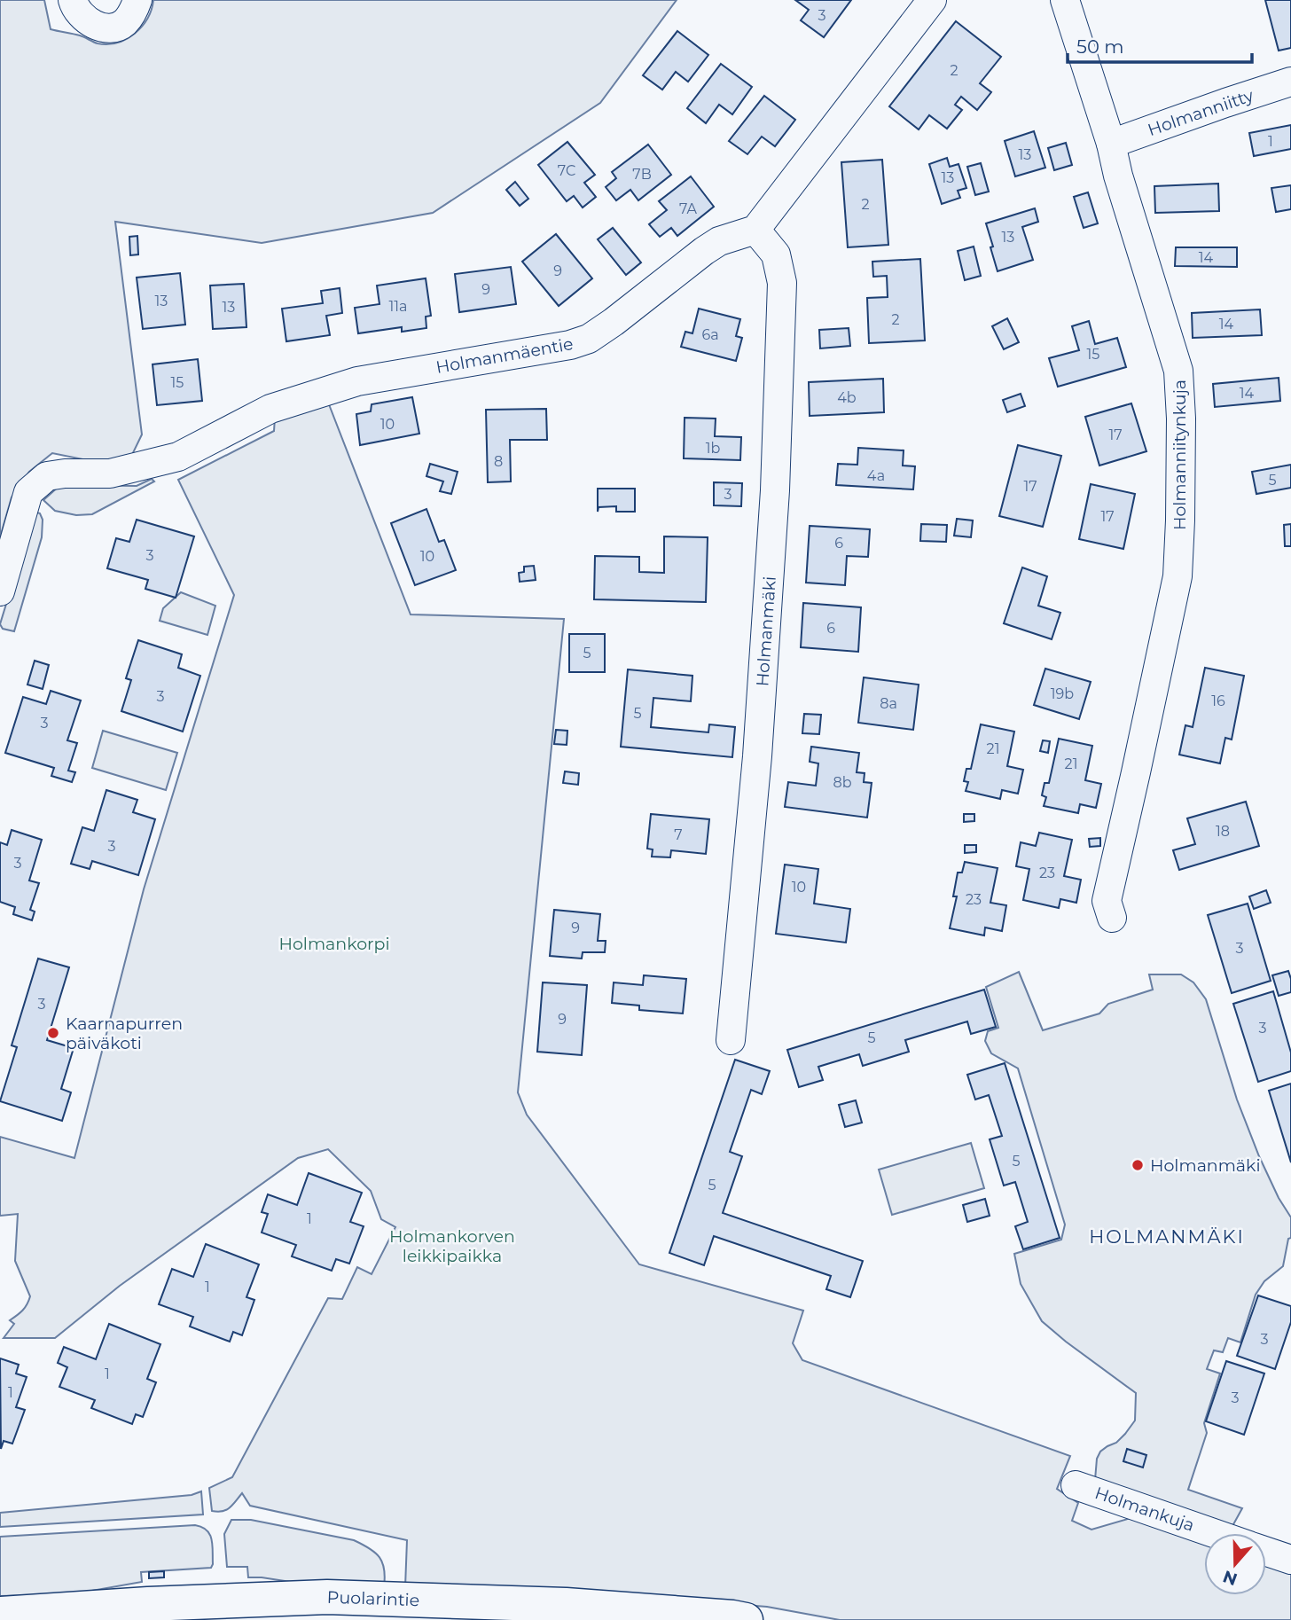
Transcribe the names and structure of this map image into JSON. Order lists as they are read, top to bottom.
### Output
{
  "streets": {
    "main road": ["Puolarintie"],
    "street": [
      "Holmanniitty",
      "Holmanmäentie",
      "Holmanniitynkuja",
      "Holmanmäki",
      "Holmankuja"
    ]
  },
  "crossings": [
    ["Holmanniitty", "Holmanniitynkuja"],
    ["Holmanmäentie", "Holmanmäki"]
  ],
  "districts": ["HOLMANMÄKI"],
  "parks": ["Holmankorpi", "Holmankorven leikkipaikka"],
  "places": ["Kaarnapurren päiväkoti", "Holmanmäki"],
  "house_numbers": [
    "3",
    "2",
    "1",
    "13",
    "7C",
    "7B",
    "13",
    "2",
    "7A",
    "13",
    "14",
    "9",
    "9",
    "13",
    "11a",
    "13",
    "2",
    "14",
    "6a",
    "15",
    "15",
    "14",
    "4b",
    "10",
    "17",
    "1b",
    "8",
    "4a",
    "5",
    "17",
    "3",
    "17",
    "6",
    "3",
    "10",
    "6",
    "5",
    "19b",
    "3",
    "16",
    "8a",
    "5",
    "3",
    "21",
    "21",
    "8b",
    "18",
    "7",
    "3",
    "3",
    "23",
    "10",
    "23",
    "9",
    "3",
    "3",
    "9",
    "3",
    "5",
    "5",
    "5",
    "1",
    "1",
    "3",
    "1",
    "1",
    "3"
  ],
  "scale_bar": "50 m",
  "north": "bottom"
}
